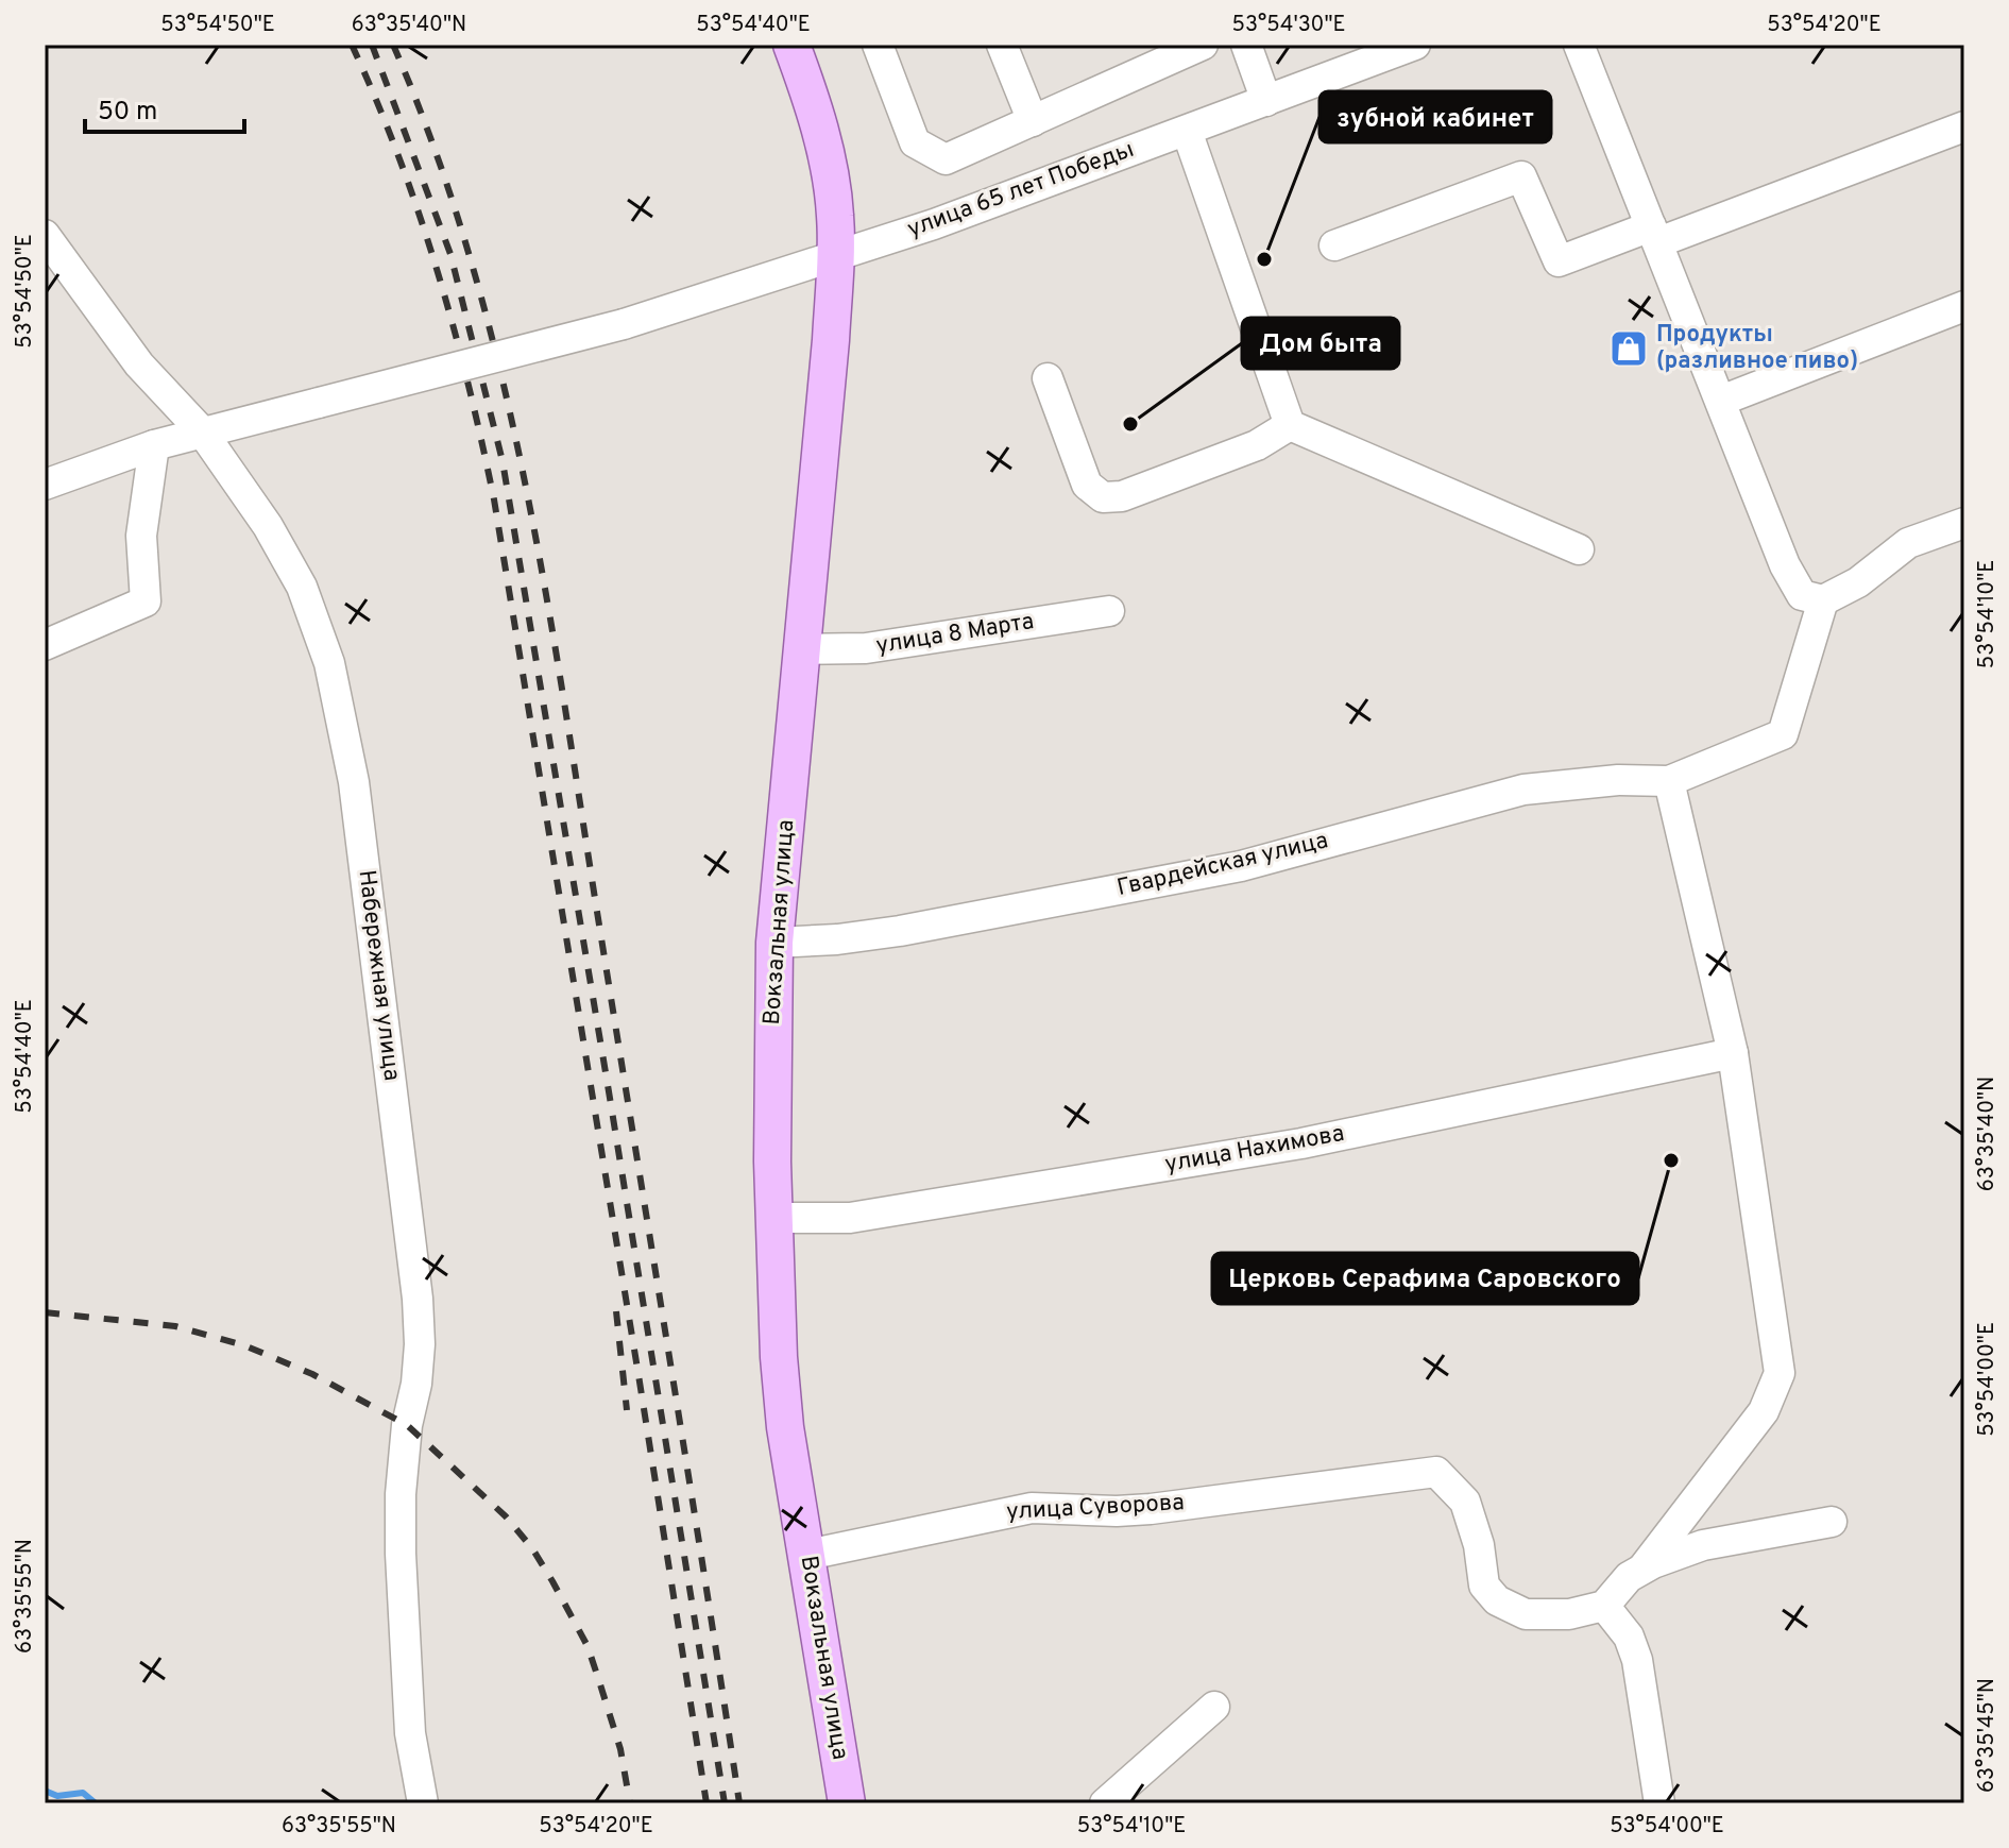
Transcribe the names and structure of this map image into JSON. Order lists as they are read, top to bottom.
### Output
{
  "streets": {
    "main road": ["Вокзальная улица"],
    "street": [
      "улица 65 лет Победы",
      "улица 8 Марта",
      "Гвардейская улица",
      "Набережная улица",
      "улица Нахимова",
      "улица Суворова"
    ]
  },
  "crossings": [
    ["улица 65 лет Победы", "Вокзальная улица"],
    ["улица 65 лет Победы", "Набережная улица"],
    ["улица 8 Марта", "Вокзальная улица"],
    ["Гвардейская улица", "Вокзальная улица"],
    ["Вокзальная улица", "улица Нахимова"],
    ["Вокзальная улица", "улица Суворова"]
  ],
  "places": {
    "other": ["зубной кабинет", "Дом быта", "Церковь Серафима Саровского"],
    "shop": ["Продукты (разливное пиво)"]
  },
  "scale_bar": "50 m",
  "coordinates": [
    "53°54'50\"E",
    "63°35'40\"N",
    "53°54'40\"E",
    "53°54'30\"E",
    "53°54'20\"E",
    "53°54'10\"E",
    "53°54'00\"E",
    "63°35'55\"N",
    "63°35'45\"N"
  ]
}
